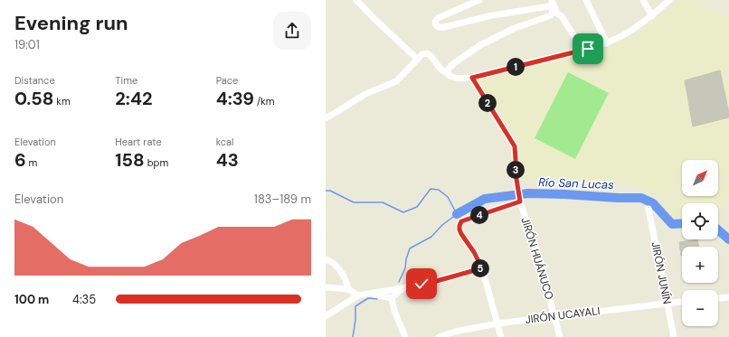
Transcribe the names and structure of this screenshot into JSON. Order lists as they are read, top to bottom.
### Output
{
  "streets": {
    "street": ["JIRÓN HUÁNUCO", "JIRÓN JUNÍN", "JIRÓN UCAYALI"]
  },
  "crossings": [
    ["JIRÓN HUÁNUCO", "JIRÓN UCAYALI"],
    ["JIRÓN JUNÍN", "JIRÓN UCAYALI"]
  ],
  "water": ["Río San Lucas"],
  "north": "top right",
  "page": {
    "heading": ["Evening run", "19:01"],
    "pins": [
      "1",
      "2",
      "3",
      "4",
      "5"
    ],
    "stats": [
      ["Distance", "0.58 km"],
      ["Time", "2:42"],
      ["Pace", "4:39 /km"],
      ["Elevation", "6 m"],
      ["Heart rate", "158 bpm"],
      ["kcal", "43"]
    ],
    "map_buttons": ["+", "−"],
    "chart": ["Elevation", "183–189 m"],
    "list": [
      {
        "name": "100 m",
        "note": "4:35"
      }
    ]
  }
}
